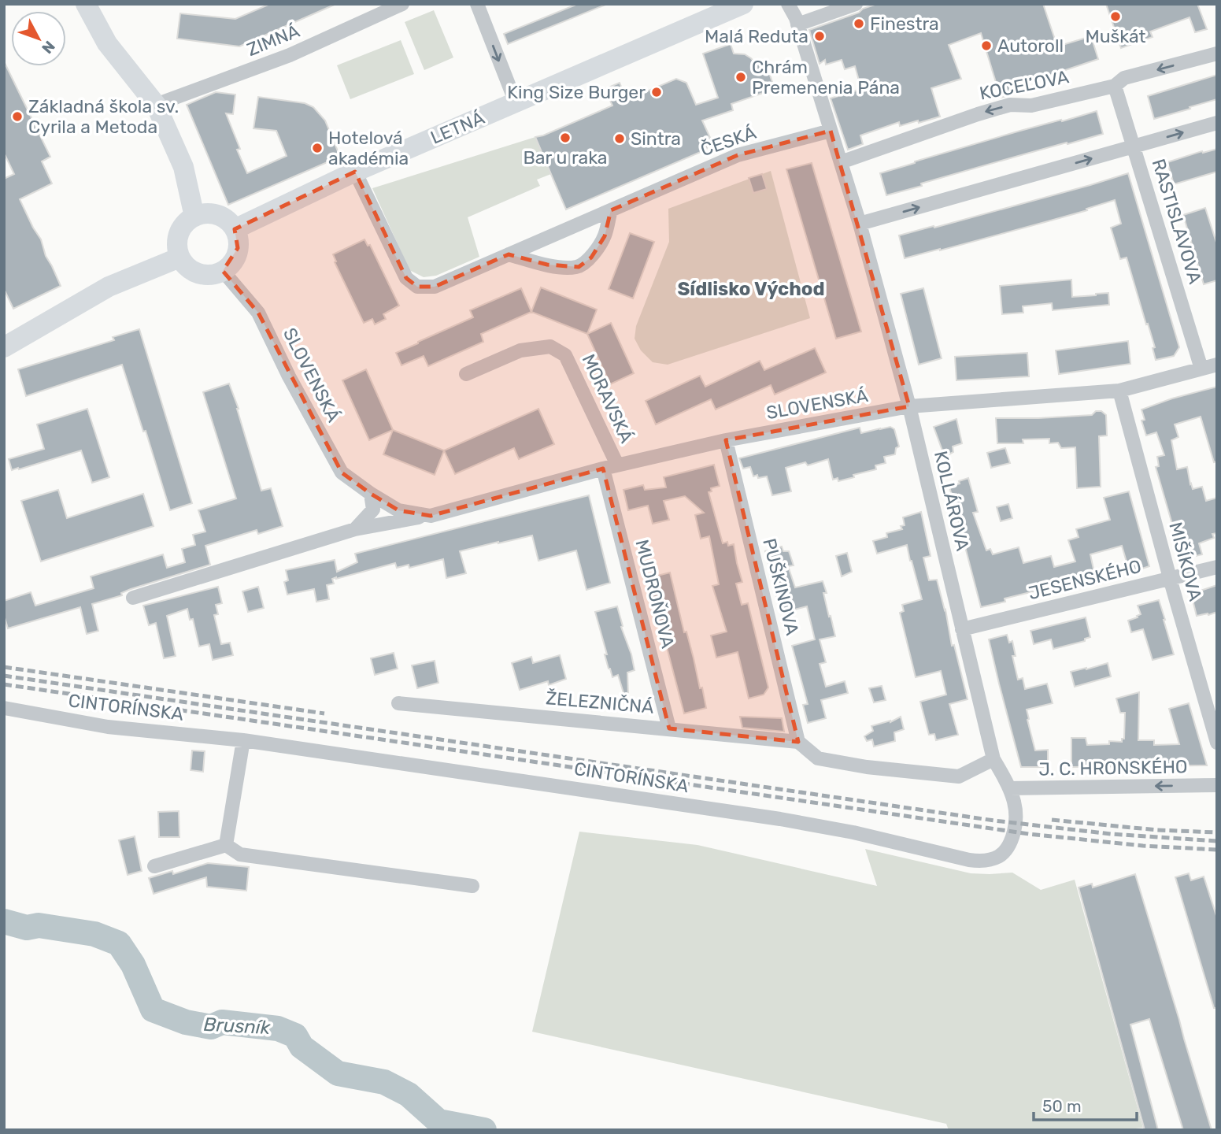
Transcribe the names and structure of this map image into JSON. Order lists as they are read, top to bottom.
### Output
{
  "streets": {
    "street": [
      "ZIMNÁ",
      "KOCEĽOVA",
      "LETNÁ",
      "ČESKÁ",
      "RASTISLAVOVA",
      "SLOVENSKÁ",
      "MORAVSKÁ",
      "KOLLÁROVA",
      "MIŠÍKOVA",
      "JESENSKÉHO",
      "PUŠKINOVA",
      "MUDROŇOVA",
      "ŽELEZNIČNÁ",
      "CINTORÍNSKA",
      "J. C. HRONSKÉHO"
    ]
  },
  "crossings": [
    ["KOCEĽOVA", "RASTISLAVOVA"],
    ["KOCEĽOVA", "KOLLÁROVA"],
    ["LETNÁ", "ČESKÁ"],
    ["LETNÁ", "SLOVENSKÁ"],
    ["ČESKÁ", "KOLLÁROVA"],
    ["RASTISLAVOVA", "SLOVENSKÁ"],
    ["SLOVENSKÁ", "MORAVSKÁ"],
    ["SLOVENSKÁ", "KOLLÁROVA"],
    ["SLOVENSKÁ", "MIŠÍKOVA"],
    ["SLOVENSKÁ", "PUŠKINOVA"],
    ["SLOVENSKÁ", "MUDROŇOVA"],
    ["KOLLÁROVA", "JESENSKÉHO"],
    ["KOLLÁROVA", "CINTORÍNSKA"],
    ["KOLLÁROVA", "J. C. HRONSKÉHO"],
    ["MIŠÍKOVA", "JESENSKÉHO"],
    ["PUŠKINOVA", "ŽELEZNIČNÁ"],
    ["MUDROŇOVA", "ŽELEZNIČNÁ"]
  ],
  "one_way": ["J. C. HRONSKÉHO"],
  "districts": ["Sídlisko Východ"],
  "water": ["Brusník"],
  "places": [
    "Muškát",
    "Finestra",
    "Malá Reduta",
    "Autoroll",
    "Chrám Premenenia Pána",
    "King Size Burger",
    "Základná škola sv. Cyrila a Metoda",
    "Bar u raka",
    "Sintra",
    "Hotelová akadémia"
  ],
  "scale_bar": "50 m",
  "north": "bottom right"
}
